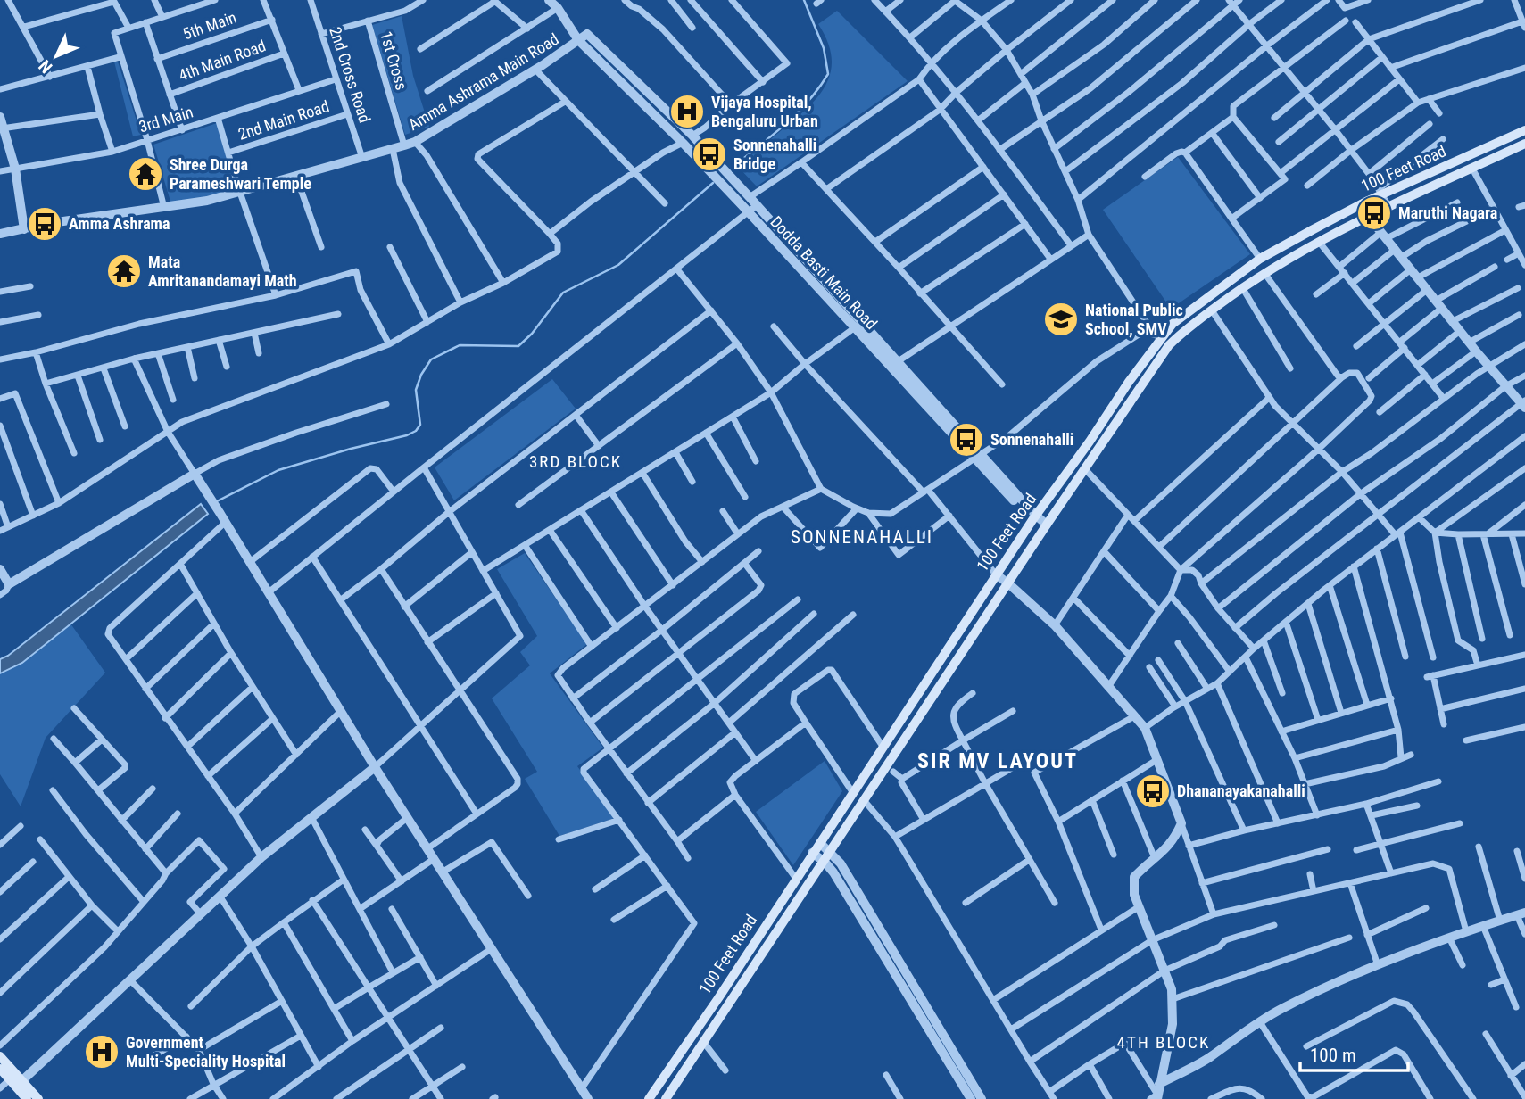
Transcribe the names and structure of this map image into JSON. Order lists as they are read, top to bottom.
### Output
{
  "streets": {
    "main road": ["100 Feet Road"],
    "street": [
      "5th Main",
      "4th Main Road",
      "1st Cross",
      "2nd Cross Road",
      "Amma Ashrama Main Road",
      "3rd Main",
      "2nd Main Road",
      "Dodda Basti Main Road"
    ]
  },
  "crossings": [
    ["1st Cross", "Amma Ashrama Main Road"],
    ["2nd Cross Road", "Amma Ashrama Main Road"],
    ["2nd Cross Road", "3rd Main"],
    ["2nd Cross Road", "2nd Main Road"],
    ["Amma Ashrama Main Road", "Dodda Basti Main Road"],
    ["100 Feet Road", "Dodda Basti Main Road"]
  ],
  "districts": [
    "3RD BLOCK",
    "SONNENAHALLI",
    "SIR MV LAYOUT",
    "4TH BLOCK"
  ],
  "places": {
    "hospital": ["Vijaya Hospital, Bengaluru Urban", "Government Multi-Speciality Hospital"],
    "bus stop": [
      "Sonnenahalli Bridge",
      "Maruthi Nagara",
      "Amma Ashrama",
      "Sonnenahalli",
      "Dhananayakanahalli"
    ],
    "temple": ["Shree Durga Parameshwari Temple", "Mata Amritanandamayi Math"],
    "school or university": ["National Public School, SMV"]
  },
  "scale_bar": "100 m",
  "north": "bottom left"
}
